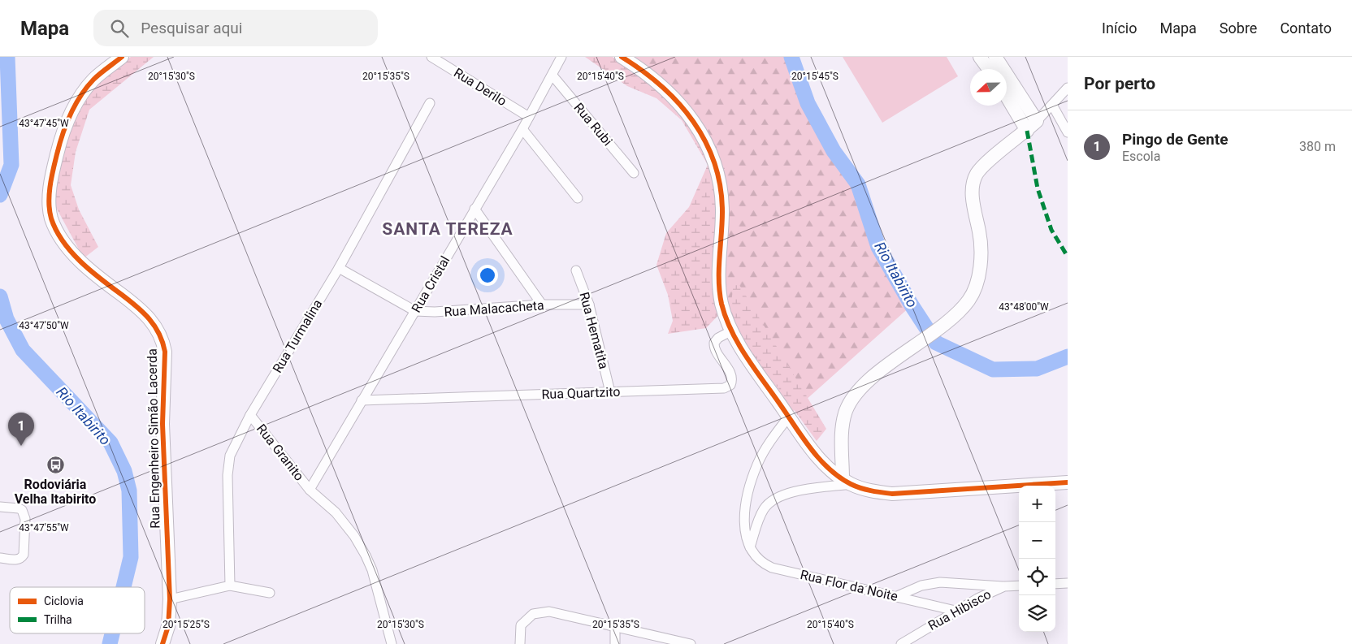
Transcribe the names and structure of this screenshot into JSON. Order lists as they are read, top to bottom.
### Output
{
  "streets": {
    "street": [
      "Rua Derilo",
      "Rua Rubi",
      "Rua Cristal",
      "Rua Malacacheta",
      "Rua Hematita",
      "Rua Turmalina",
      "Rua Quartzito",
      "Rua Engenheiro Simão Lacerda",
      "Rua Granito",
      "Rua Flor da Noite",
      "Rua Hibisco"
    ]
  },
  "crossings": [
    ["Rua Derilo", "Rua Cristal"],
    ["Rua Rubi", "Rua Cristal"],
    ["Rua Cristal", "Rua Malacacheta"],
    ["Rua Cristal", "Rua Quartzito"],
    ["Rua Cristal", "Rua Granito"],
    ["Rua Malacacheta", "Rua Hematita"],
    ["Rua Malacacheta", "Rua Turmalina"],
    ["Rua Hematita", "Rua Quartzito"],
    ["Rua Turmalina", "Rua Granito"],
    ["Rua Flor da Noite", "Rua Hibisco"]
  ],
  "districts": ["SANTA TEREZA"],
  "water": ["Rio Itabirito"],
  "places": {
    "bus stop": ["Rodoviária Velha Itabirito"]
  },
  "legend": ["Ciclovia", "Trilha"],
  "north": "left",
  "page": {
    "header": "Mapa",
    "search": "Pesquisar aqui",
    "nav": [
      "Início",
      "Mapa",
      "Sobre",
      "Contato"
    ],
    "heading": "Por perto",
    "list": [
      {
        "mark": "1",
        "name": "Pingo de Gente",
        "note": "Escola",
        "value": "380 m"
      }
    ],
    "pins": "1",
    "map_buttons": ["+", "−"]
  },
  "coordinates": [
    "20°15'30\"S",
    "20°15'35\"S",
    "20°15'40\"S",
    "20°15'45\"S",
    "43°47'45\"W",
    "43°48'00\"W",
    "43°47'50\"W",
    "43°47'55\"W",
    "20°15'25\"S"
  ]
}
